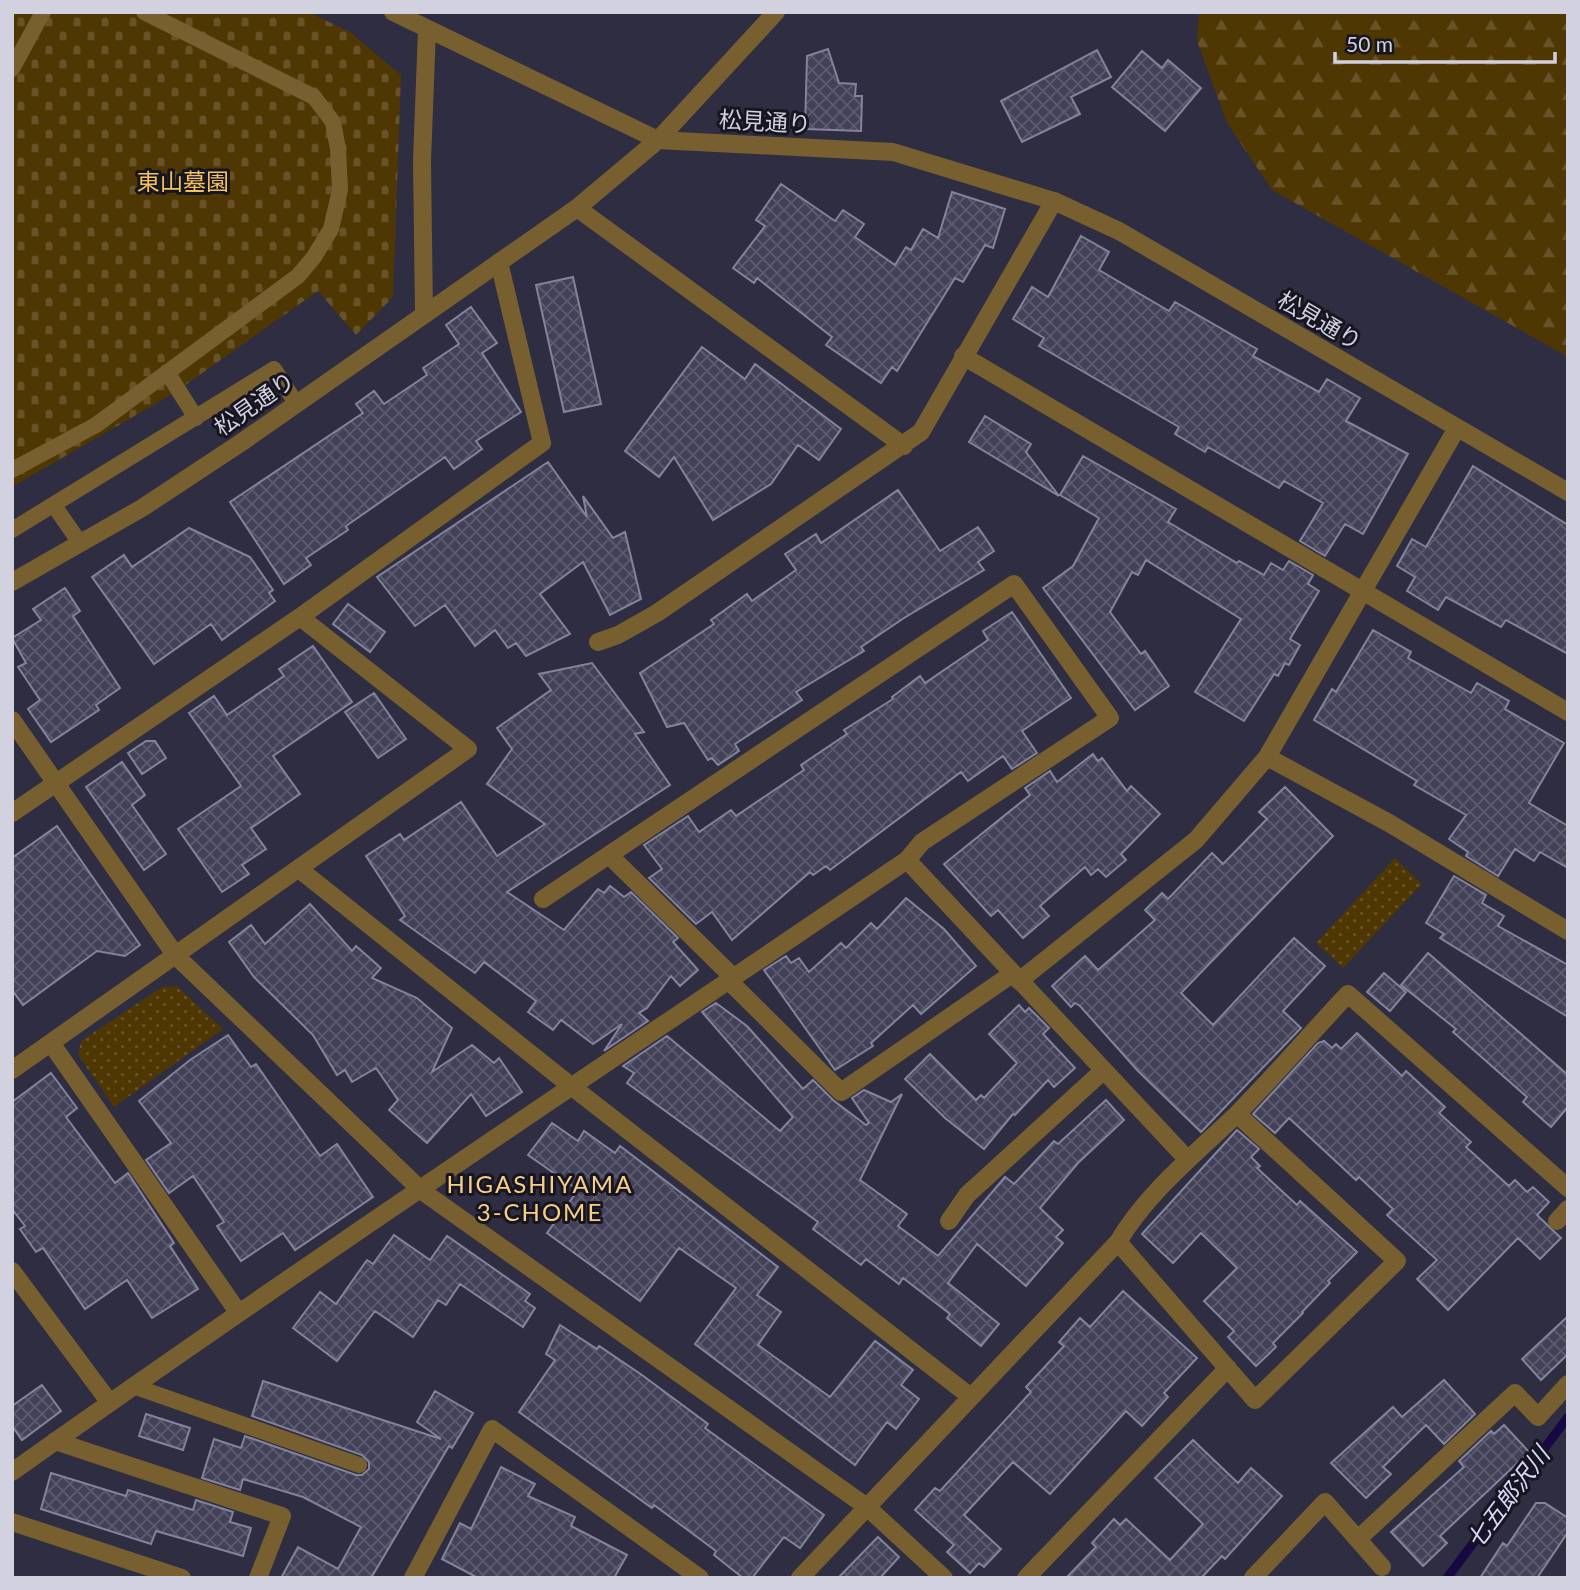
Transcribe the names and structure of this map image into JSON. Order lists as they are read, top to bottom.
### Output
{
  "streets": {
    "street": ["松見通り"]
  },
  "districts": ["HIGASHIYAMA 3-CHOME"],
  "water": ["七五郎沢川"],
  "parks": ["東山墓園"],
  "scale_bar": "50 m"
}
